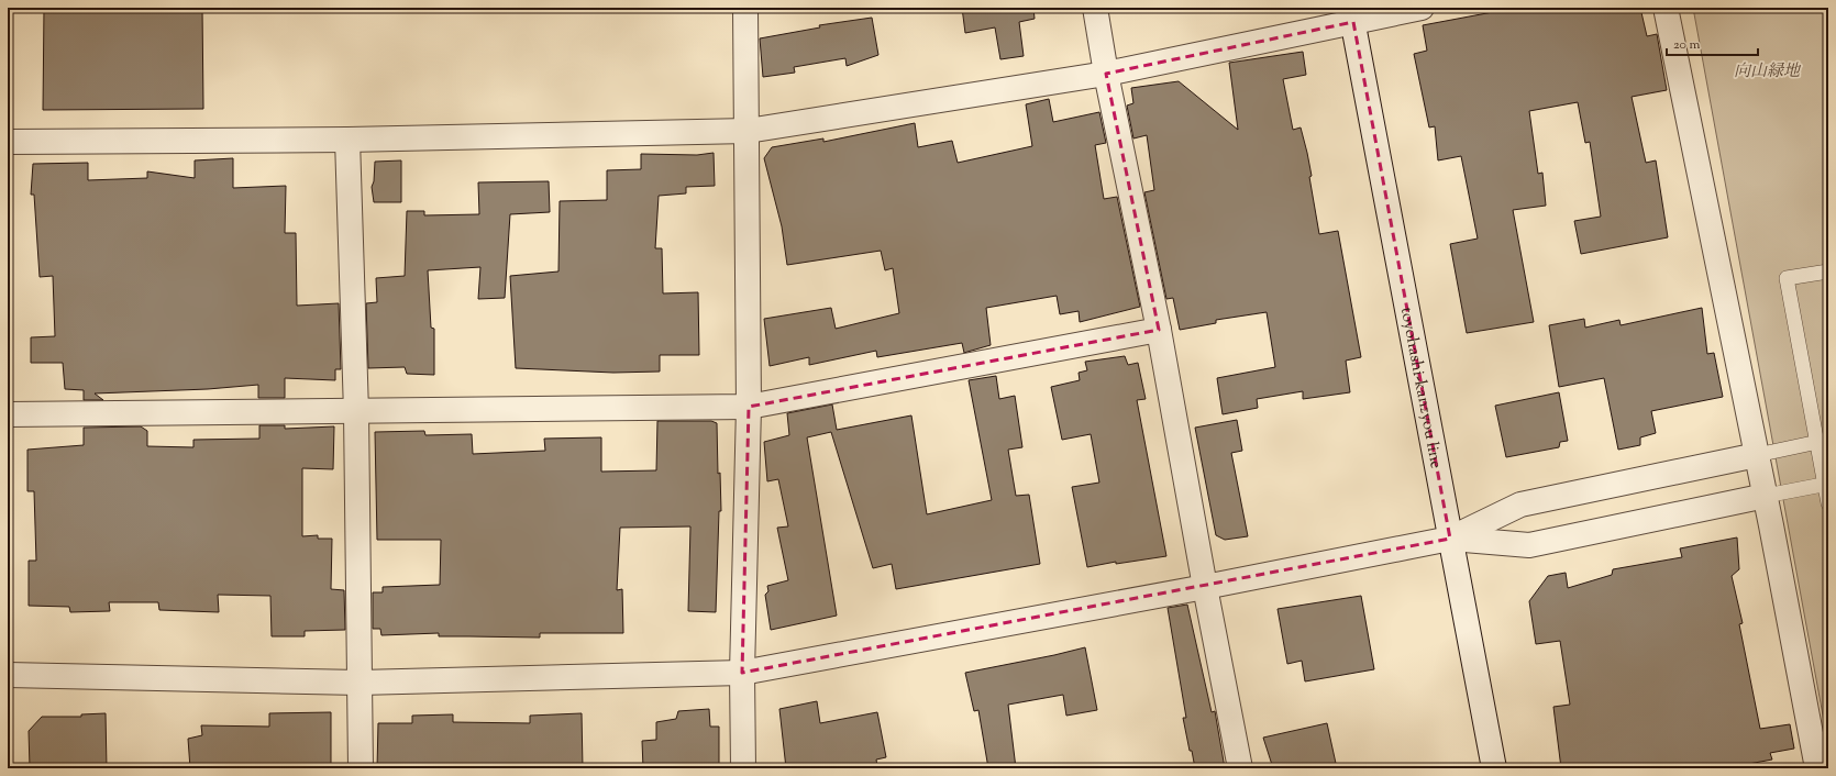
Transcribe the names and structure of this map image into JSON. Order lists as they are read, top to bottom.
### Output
{
  "streets": {
    "street": ["toyohashi-kanzyou line"]
  },
  "parks": ["向山緑地"],
  "scale_bar": "20 m"
}
